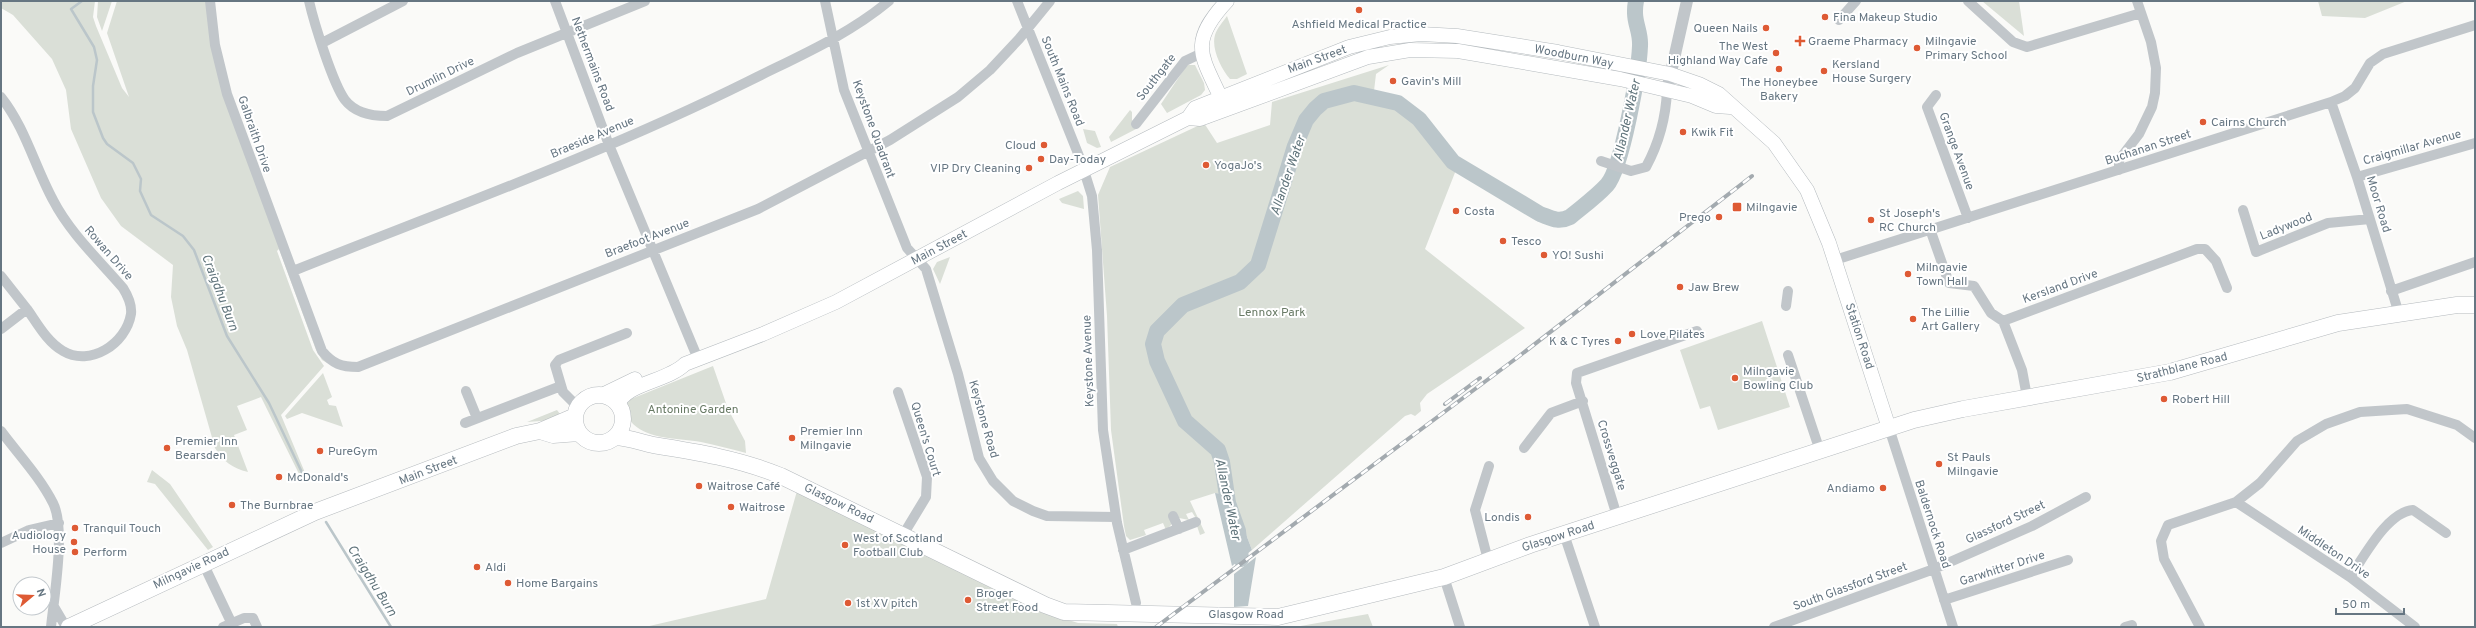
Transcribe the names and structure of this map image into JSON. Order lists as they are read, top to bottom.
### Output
{
  "streets": {
    "main road": [
      "Woodburn Way",
      "Main Street",
      "Station Road",
      "Strathblane Road",
      "Glasgow Road",
      "Milngavie Road"
    ],
    "street": [
      "Nethermains Road",
      "Drumlin Drive",
      "Southgate",
      "South Mains Road",
      "Keystone Quadrant",
      "Galbraith Drive",
      "Braeside Avenue",
      "Buchanan Street",
      "Craigmillar Avenue",
      "Grange Avenue",
      "Moor Road",
      "Ladywood",
      "Braefoot Avenue",
      "Rowan Drive",
      "Kersland Drive",
      "Keystone Avenue",
      "Keystone Road",
      "Queen's Court",
      "Crossveggate",
      "Glassford Street",
      "Baldernock Road",
      "Middleton Drive",
      "Garwhitter Drive",
      "South Glassford Street"
    ]
  },
  "crossings": [
    ["Woodburn Way", "Main Street"],
    ["Woodburn Way", "Station Road"],
    ["Main Street", "Nethermains Road"],
    ["Main Street", "South Mains Road"],
    ["Main Street", "Keystone Quadrant"],
    ["Main Street", "Keystone Avenue"],
    ["Main Street", "Keystone Road"],
    ["Main Street", "Glasgow Road"],
    ["Main Street", "Milngavie Road"],
    ["Nethermains Road", "Drumlin Drive"],
    ["Nethermains Road", "Braeside Avenue"],
    ["Nethermains Road", "Braefoot Avenue"],
    ["South Mains Road", "Braefoot Avenue"],
    ["South Mains Road", "Keystone Avenue"],
    ["Keystone Quadrant", "Braeside Avenue"],
    ["Keystone Quadrant", "Braefoot Avenue"],
    ["Keystone Quadrant", "Keystone Road"],
    ["Galbraith Drive", "Braeside Avenue"],
    ["Galbraith Drive", "Braefoot Avenue"],
    ["Braeside Avenue", "Braefoot Avenue"],
    ["Buchanan Street", "Grange Avenue"],
    ["Buchanan Street", "Moor Road"],
    ["Buchanan Street", "Station Road"],
    ["Craigmillar Avenue", "Moor Road"],
    ["Moor Road", "Ladywood"],
    ["Moor Road", "Strathblane Road"],
    ["Station Road", "Strathblane Road"],
    ["Station Road", "Glasgow Road"],
    ["Station Road", "Baldernock Road"],
    ["Keystone Avenue", "Keystone Road"],
    ["Strathblane Road", "Glasgow Road"],
    ["Strathblane Road", "Baldernock Road"],
    ["Queen's Court", "Glasgow Road"],
    ["Crossveggate", "Glasgow Road"],
    ["Glasgow Road", "Baldernock Road"],
    ["Glassford Street", "Baldernock Road"],
    ["Glassford Street", "South Glassford Street"],
    ["Baldernock Road", "Garwhitter Drive"],
    ["Baldernock Road", "South Glassford Street"]
  ],
  "water": ["Allander Water", "Craigdhu Burn"],
  "parks": ["Lennox Park", "Antonine Garden"],
  "places": {
    "other": [
      "Ashfield Medical Practice",
      "Fina Makeup Studio",
      "Queen Nails",
      "Milngavie Primary School",
      "The West Highland Way Cafe",
      "The Honeybee Bakery",
      "Kersland House Surgery",
      "Gavin's Mill",
      "Cairns Church",
      "Kwik Fit",
      "Cloud",
      "Day-Today",
      "YogaJo's",
      "VIP Dry Cleaning",
      "Costa",
      "Prego",
      "St Joseph's RC Church",
      "Tesco",
      "YO! Sushi",
      "Milngavie Town Hall",
      "Jaw Brew",
      "The Lillie Art Gallery",
      "Love Pilates",
      "K & C Tyres",
      "Milngavie Bowling Club",
      "Robert Hill",
      "Premier Inn Milngavie",
      "Premier Inn Bearsden",
      "PureGym",
      "St Pauls Milngavie",
      "McDonald's",
      "Waitrose Café",
      "Andiamo",
      "The Burnbrae",
      "Waitrose",
      "Londis",
      "Tranquil Touch",
      "Audiology House",
      "West of Scotland Football Club",
      "Perform",
      "Aldi",
      "Home Bargains",
      "Broger Street Food",
      "1st XV pitch"
    ],
    "health": ["Graeme Pharmacy"],
    "transit": ["Milngavie"]
  },
  "scale_bar": "50 m",
  "north": "right"
}
